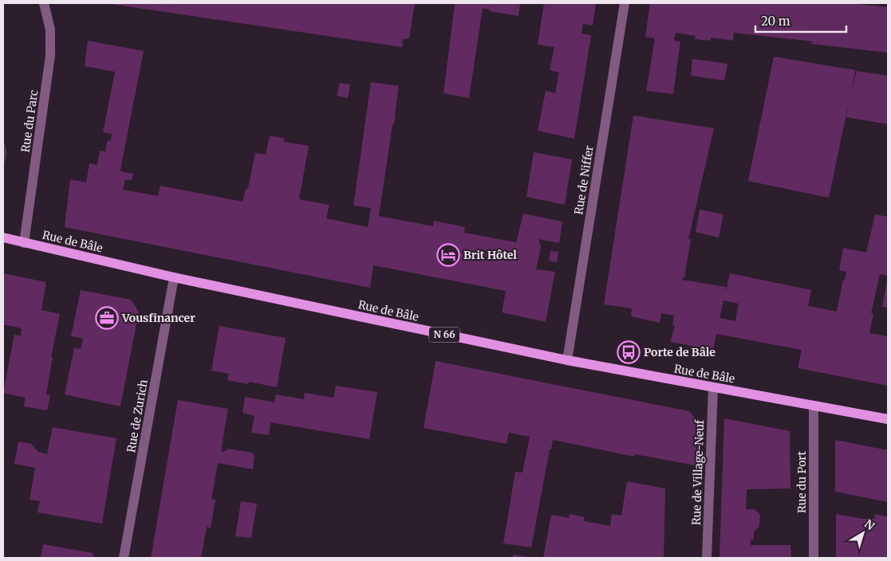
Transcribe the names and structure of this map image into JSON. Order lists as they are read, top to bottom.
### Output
{
  "streets": {
    "main road": ["Rue de Bâle", "N 66"],
    "street": [
      "Rue du Parc",
      "Rue de Niffer",
      "Rue de Zurich",
      "Rue de Village-Neuf",
      "Rue du Port"
    ]
  },
  "crossings": [
    ["Rue du Parc", "Rue de Bâle"],
    ["Rue de Niffer", "Rue de Bâle"],
    ["Rue de Bâle", "Rue de Zurich"],
    ["Rue de Bâle", "Rue de Village-Neuf"],
    ["Rue de Bâle", "Rue du Port"]
  ],
  "places": {
    "hotel": ["Brit Hôtel"],
    "office": ["Vousfinancer"],
    "bus stop": ["Porte de Bâle"]
  },
  "scale_bar": "20 m",
  "north": "top right"
}
